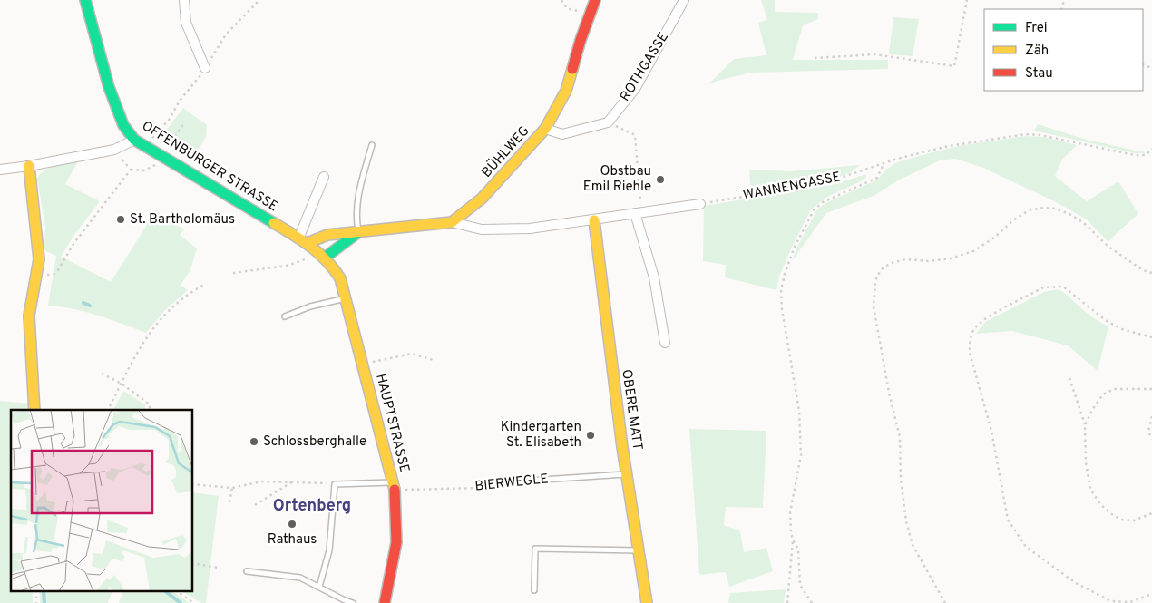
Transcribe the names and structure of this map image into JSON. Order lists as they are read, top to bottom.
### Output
{
  "streets": {
    "street": [
      "ROTHGASSE",
      "BÜHLWEG",
      "OFFENBURGER STRASSE",
      "OBERE MATT",
      "HAUPTSTRASSE"
    ],
    "lane": ["BIERWEGLE"],
    "path": ["WANNENGASSE"]
  },
  "crossings": [
    ["OFFENBURGER STRASSE", "HAUPTSTRASSE"],
    ["OBERE MATT", "BIERWEGLE"],
    ["HAUPTSTRASSE", "BIERWEGLE"]
  ],
  "districts": ["Ortenberg"],
  "places": [
    "Obstbau Emil Riehle",
    "St. Bartholomäus",
    "Kindergarten St. Elisabeth",
    "Schlossberghalle",
    "Rathaus"
  ],
  "legend": ["Frei", "Zäh", "Stau"]
}
